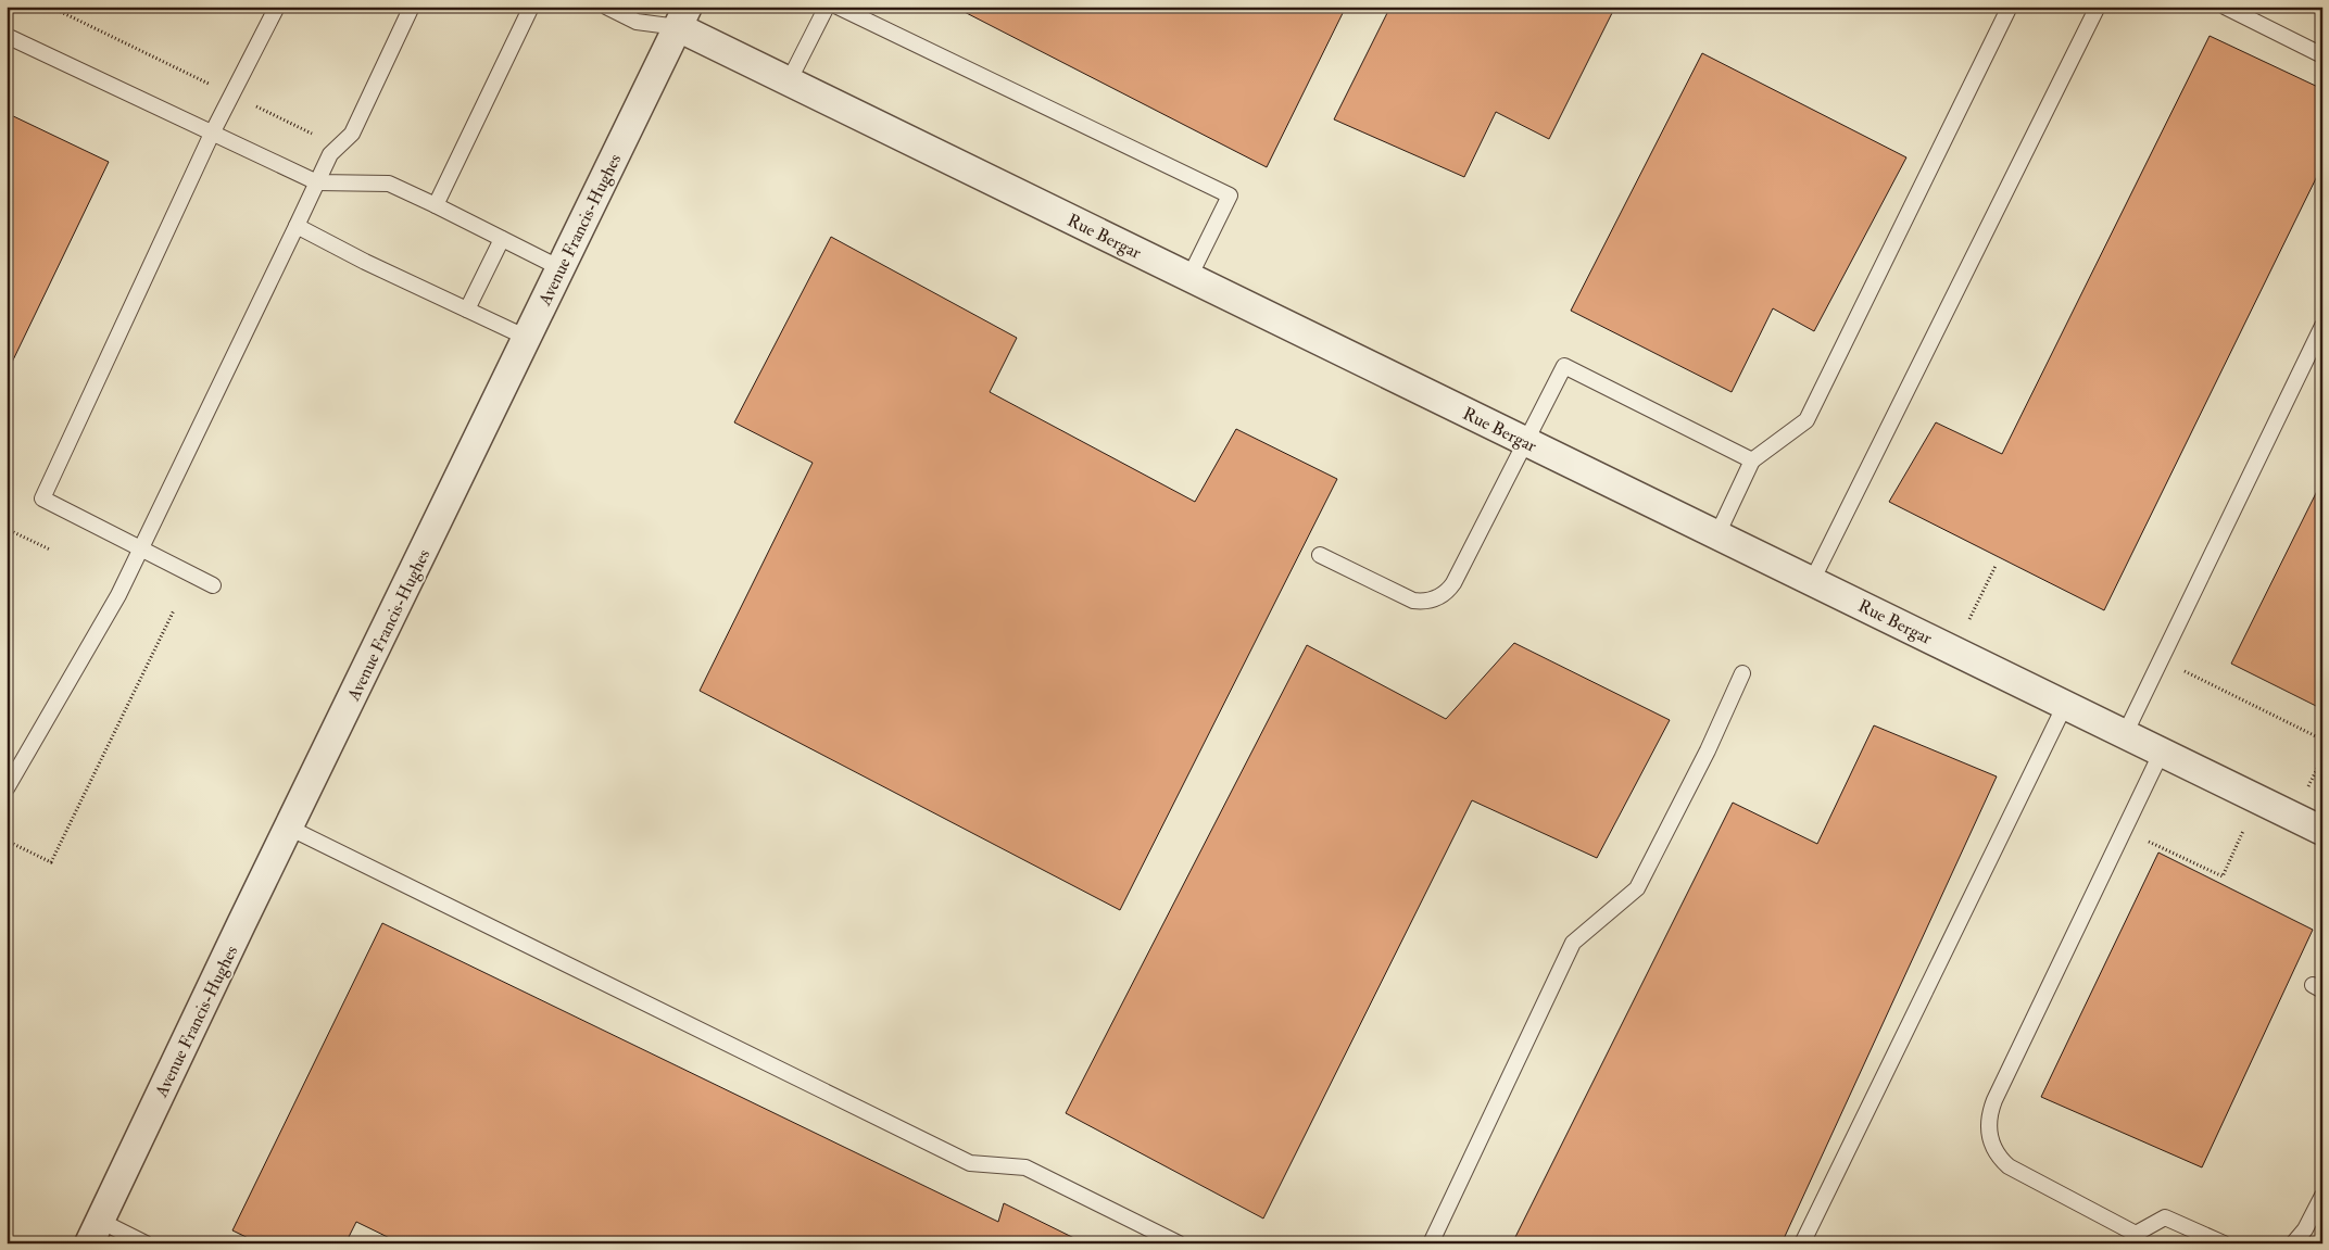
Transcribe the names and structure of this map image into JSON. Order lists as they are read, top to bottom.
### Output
{
  "streets": {
    "street": ["Avenue Francis-Hughes", "Rue Bergar"]
  },
  "crossings": [
    ["Avenue Francis-Hughes", "Rue Bergar"]
  ]
}
